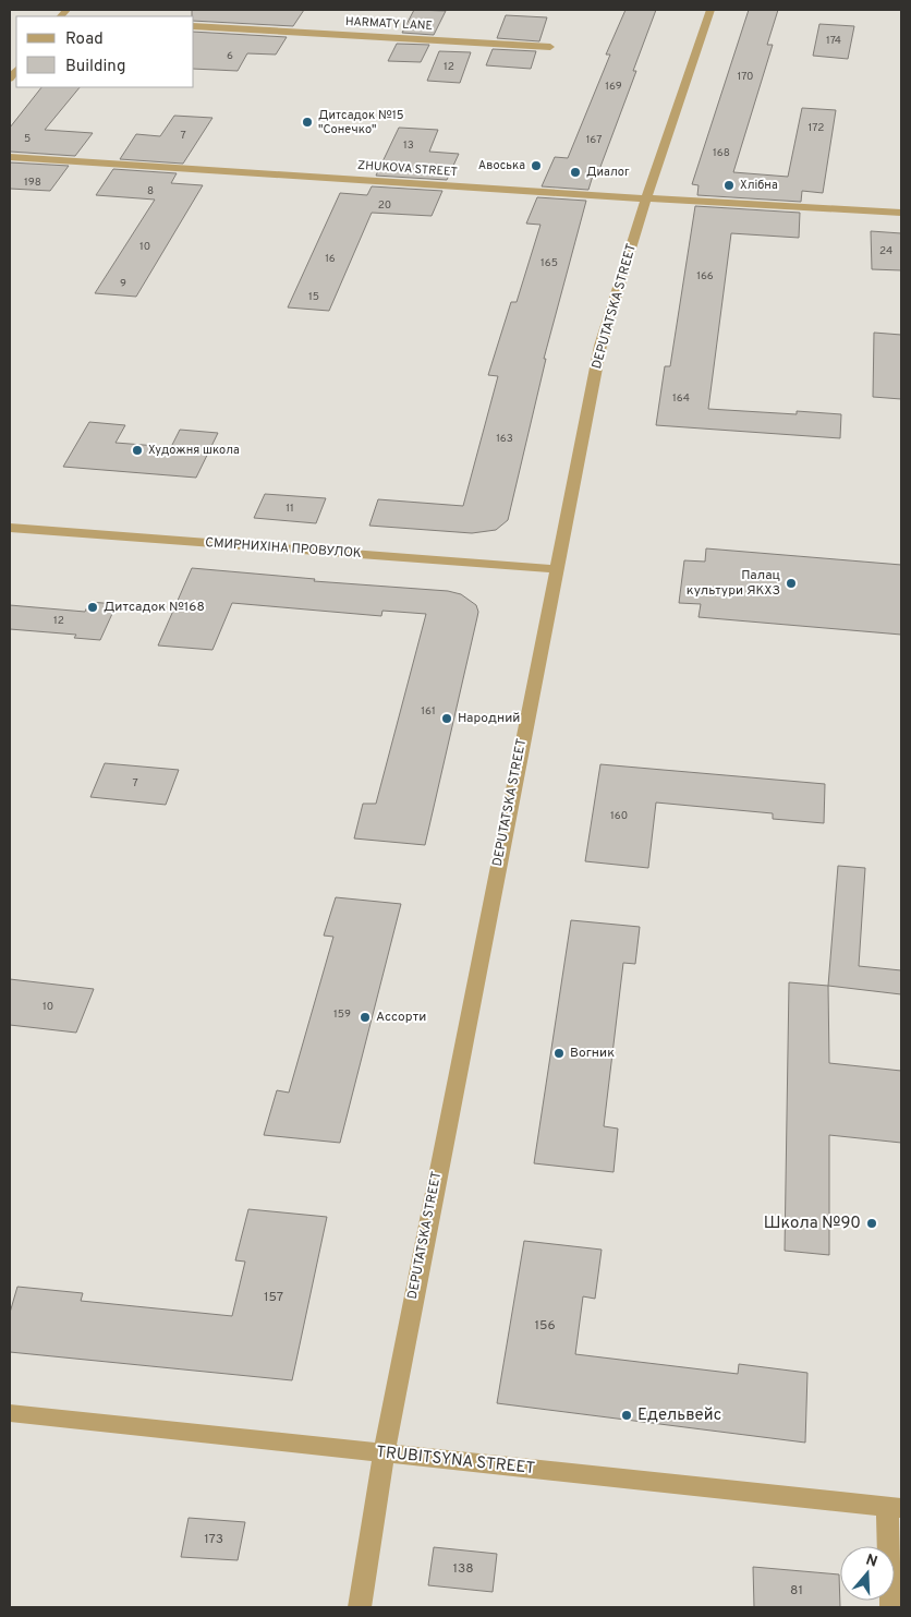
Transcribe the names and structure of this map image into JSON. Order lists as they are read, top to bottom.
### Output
{
  "streets": {
    "street": [
      "HARMATY LANE",
      "ZHUKOVA STREET",
      "DEPUTATSKA STREET",
      "СМИРНИХІНА ПРОВУЛОК",
      "TRUBITSYNA STREET"
    ]
  },
  "crossings": [
    ["ZHUKOVA STREET", "DEPUTATSKA STREET"],
    ["DEPUTATSKA STREET", "СМИРНИХІНА ПРОВУЛОК"],
    ["DEPUTATSKA STREET", "TRUBITSYNA STREET"]
  ],
  "places": [
    "Дитсадок №15 \"Сонечко\"",
    "Авоська",
    "Диалог",
    "Хлібна",
    "Художня школа",
    "Палац культури ЯКХЗ",
    "Дитсадок №168",
    "Народний",
    "Ассорти",
    "Вогник",
    "Школа №90",
    "Едельвейс"
  ],
  "house_numbers": [
    "174",
    "6",
    "12",
    "170",
    "169",
    "172",
    "7",
    "5",
    "167",
    "13",
    "168",
    "198",
    "8",
    "20",
    "10",
    "24",
    "16",
    "165",
    "166",
    "9",
    "15",
    "164",
    "163",
    "11",
    "12",
    "161",
    "7",
    "160",
    "10",
    "159",
    "157",
    "156",
    "173",
    "138",
    "81"
  ],
  "legend": ["Road", "Building"],
  "north": "top"
}
